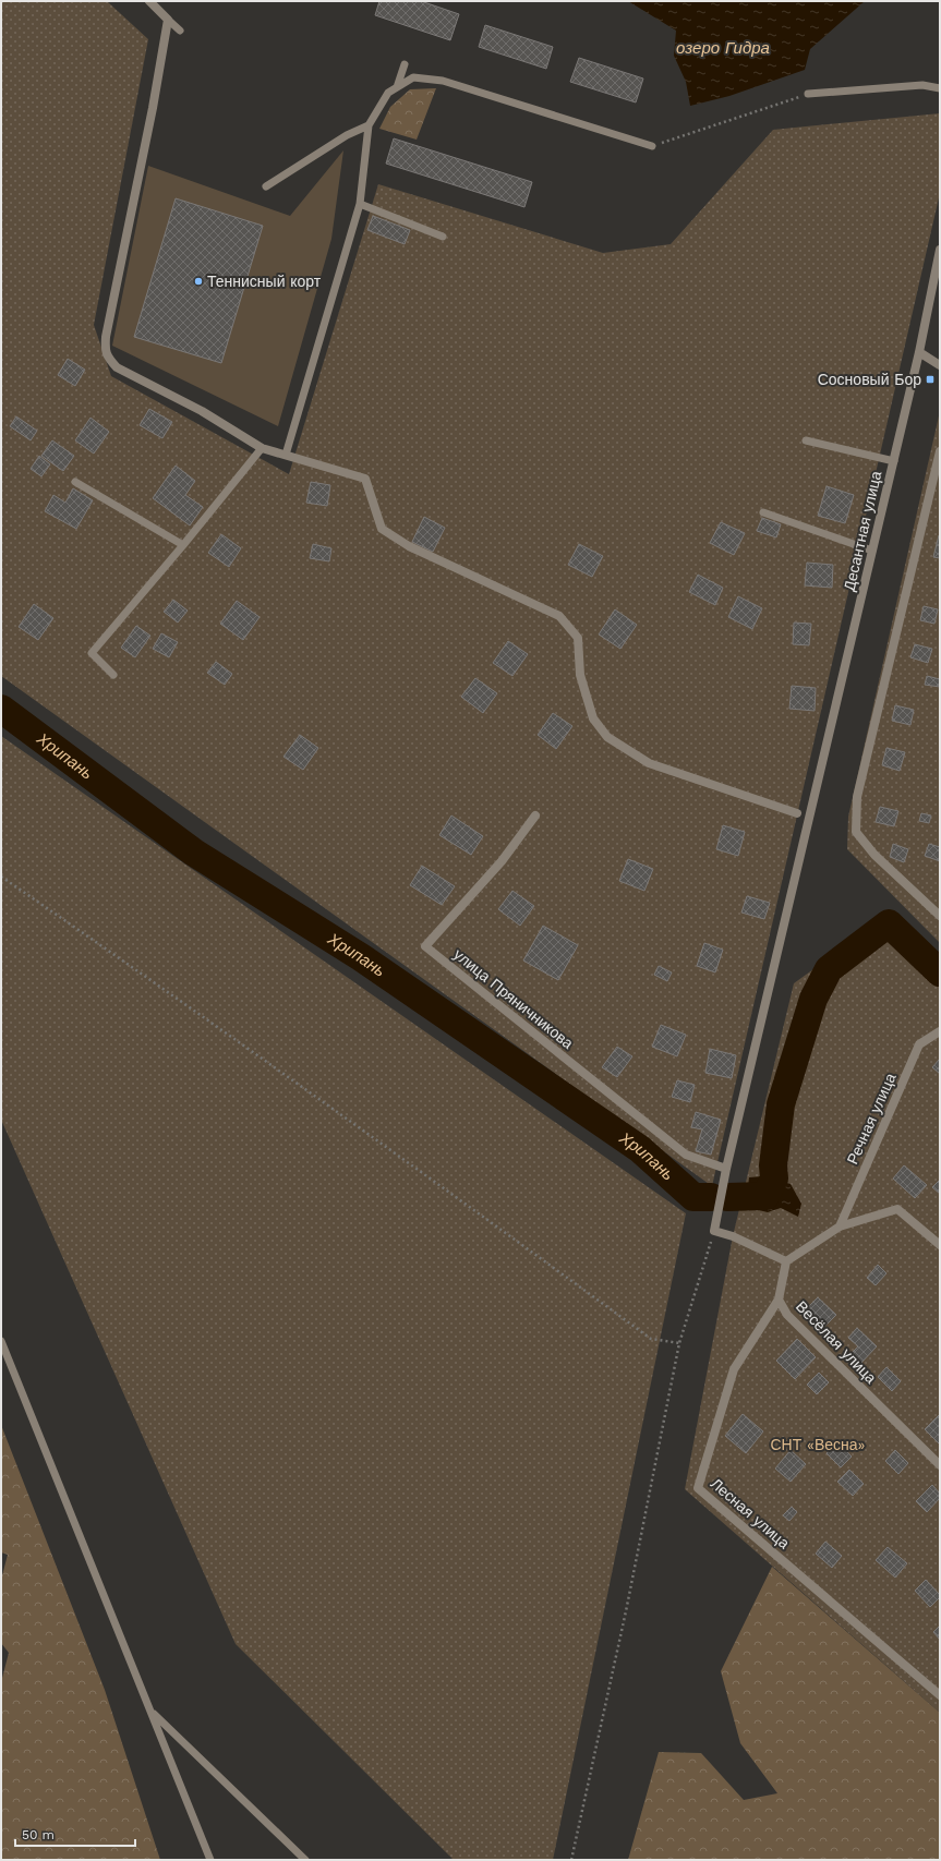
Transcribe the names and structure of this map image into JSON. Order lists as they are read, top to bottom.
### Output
{
  "streets": {
    "street": [
      "Десантная улица",
      "улица Пряничникова",
      "Речная улица",
      "Весёлая улица",
      "Лесная улица"
    ]
  },
  "crossings": [
    ["Десантная улица", "улица Пряничникова"],
    ["Весёлая улица", "Лесная улица"]
  ],
  "water": ["озеро Гидра", "Хрипань"],
  "parks": ["СНТ «Весна»"],
  "places": {
    "other": ["Теннисный корт"],
    "transit": ["Сосновый Бор"]
  },
  "scale_bar": "50 m"
}
